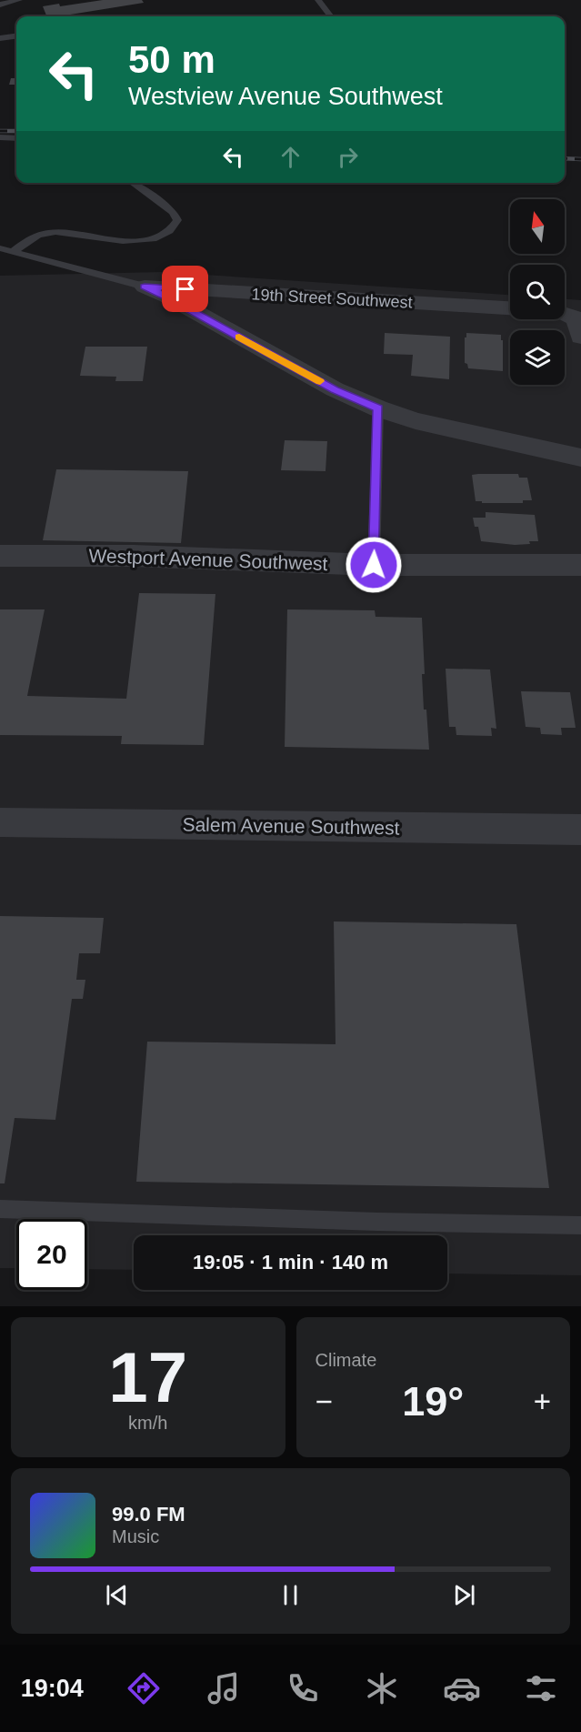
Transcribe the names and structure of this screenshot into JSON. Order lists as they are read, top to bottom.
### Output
{
  "streets": {
    "street": ["19th Street Southwest", "Westport Avenue Southwest", "Salem Avenue Southwest"]
  },
  "north": "top",
  "page": {
    "turn": ["50 m", "Westview Avenue Southwest"],
    "limit": "20",
    "trip": "19:05 · 1 min · 140 m",
    "tile": [
      ["17", "km/h"],
      "Climate"
    ],
    "heat": ["−", "19°", "+"],
    "song": ["99.0 FM", "Music"],
    "tabs": "19:04"
  }
}
